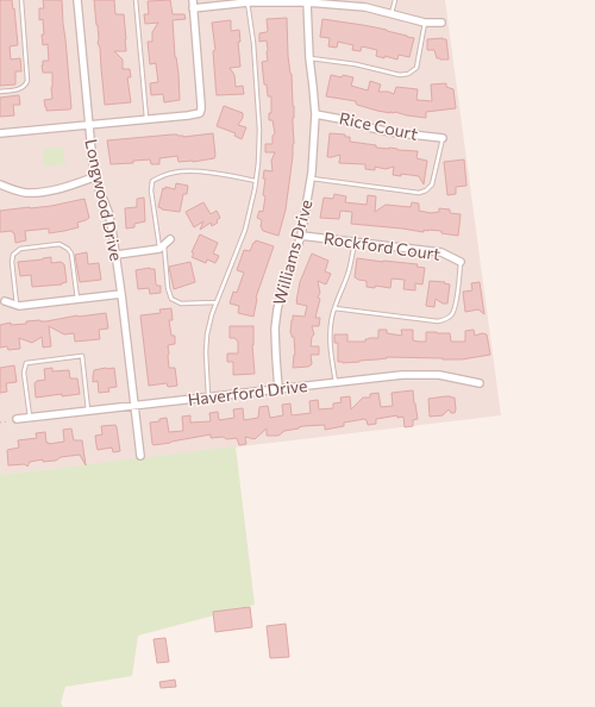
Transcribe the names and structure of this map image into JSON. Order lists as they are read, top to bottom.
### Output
{
  "streets": {
    "street": [
      "Rice Court",
      "Longwood Drive",
      "Rockford Court",
      "Williams Drive",
      "Haverford Drive"
    ]
  },
  "crossings": [
    ["Rice Court", "Williams Drive"],
    ["Longwood Drive", "Haverford Drive"],
    ["Rockford Court", "Williams Drive"],
    ["Williams Drive", "Haverford Drive"]
  ]
}
